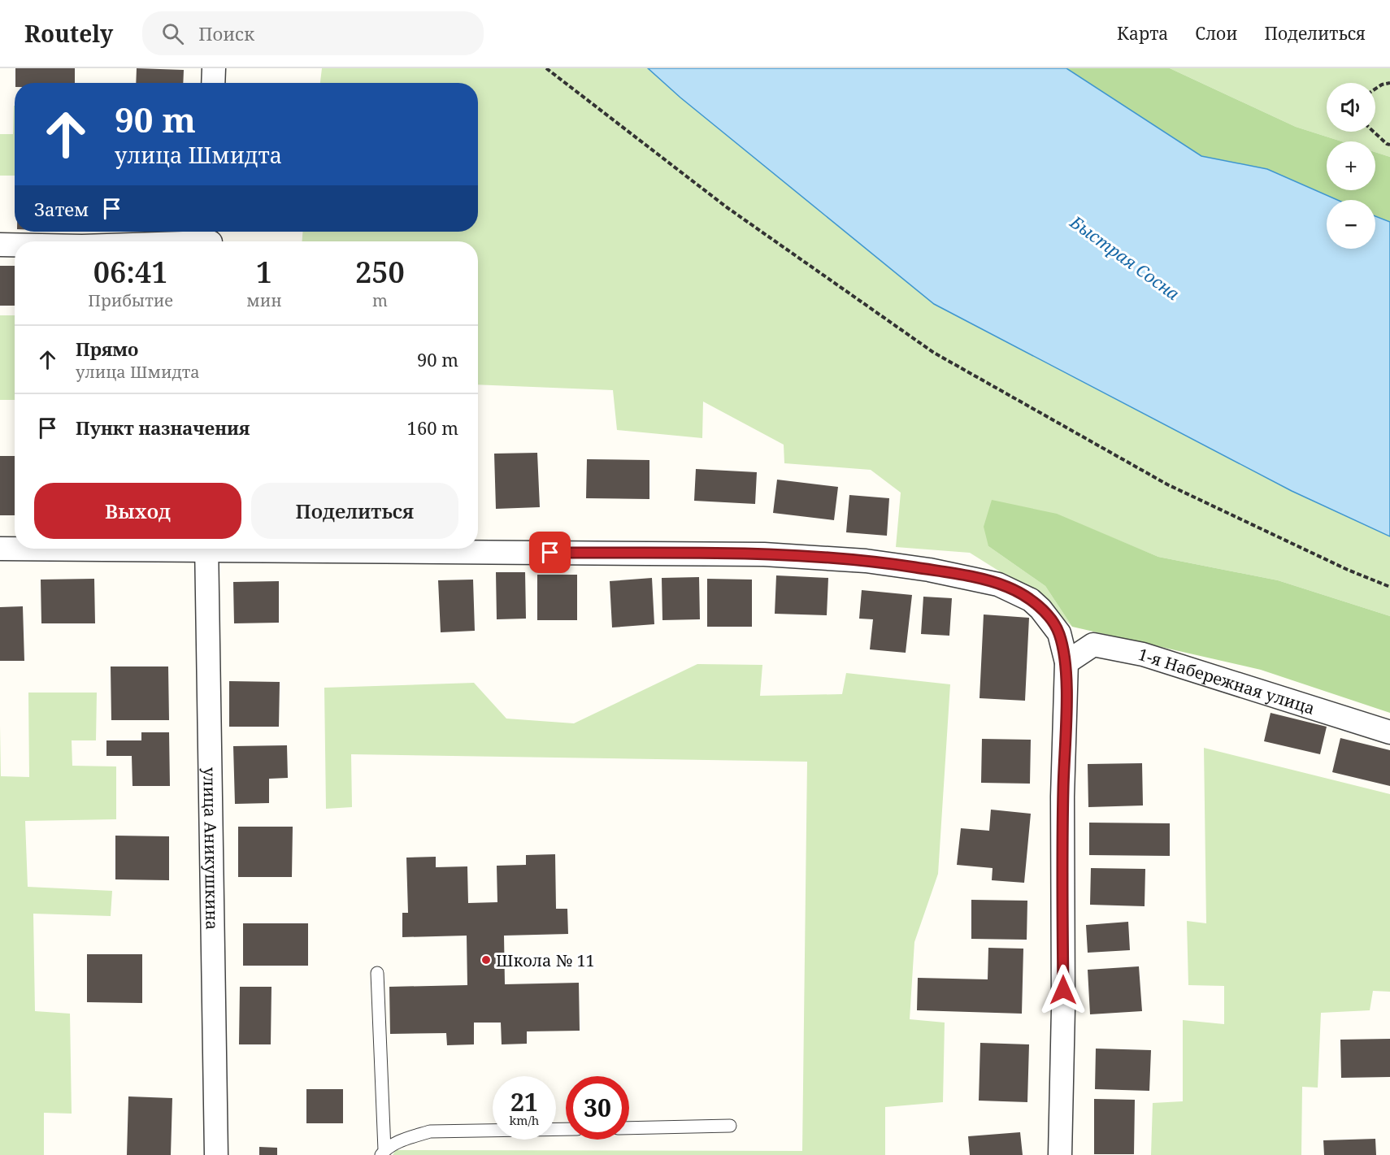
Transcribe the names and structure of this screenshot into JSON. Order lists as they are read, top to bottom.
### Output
{
  "streets": {
    "street": ["1-я Набережная улица", "улица Аникушкина"]
  },
  "water": ["Быстрая Сосна"],
  "places": ["Школа № 11"],
  "page": {
    "header": "Routely",
    "search": "Поиск",
    "nav": ["Карта", "Слои", "Поделиться"],
    "map_buttons": ["+", "−"],
    "turn": ["90 m", "улица Шмидта"],
    "then": "Затем",
    "eta": [
      "06:41",
      "Прибытие",
      "1",
      "мин",
      "250",
      "m"
    ],
    "list": [
      {
        "name": "Прямо",
        "note": "улица Шмидта",
        "value": "90 m"
      },
      {
        "name": "Пункт назначения",
        "value": "160 m"
      }
    ],
    "buttons": ["Выход", "Поделиться"],
    "speed": "21 km/h",
    "limit": "30"
  }
}
